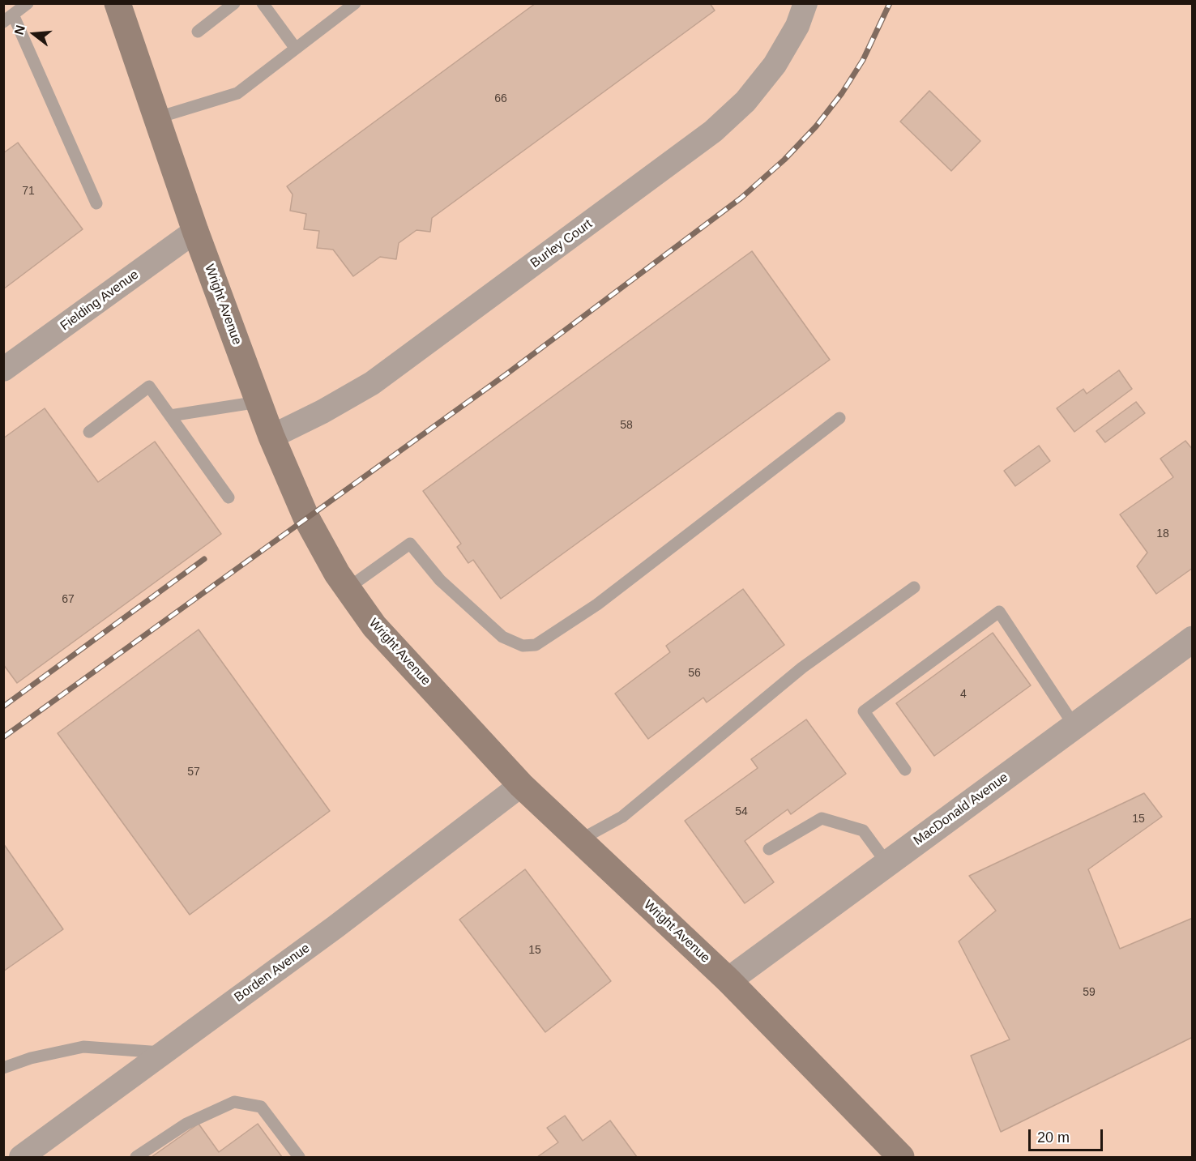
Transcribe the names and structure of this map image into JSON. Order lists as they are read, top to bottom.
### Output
{
  "streets": {
    "main road": ["Wright Avenue"],
    "street": [
      "Burley Court",
      "Fielding Avenue",
      "MacDonald Avenue",
      "Borden Avenue"
    ]
  },
  "crossings": [
    ["Burley Court", "Wright Avenue"],
    ["Fielding Avenue", "Wright Avenue"],
    ["Wright Avenue", "MacDonald Avenue"],
    ["Wright Avenue", "Borden Avenue"]
  ],
  "house_numbers": [
    "66",
    "71",
    "58",
    "18",
    "67",
    "56",
    "4",
    "57",
    "54",
    "15",
    "15",
    "59"
  ],
  "scale_bar": "20 m",
  "north": "left"
}
